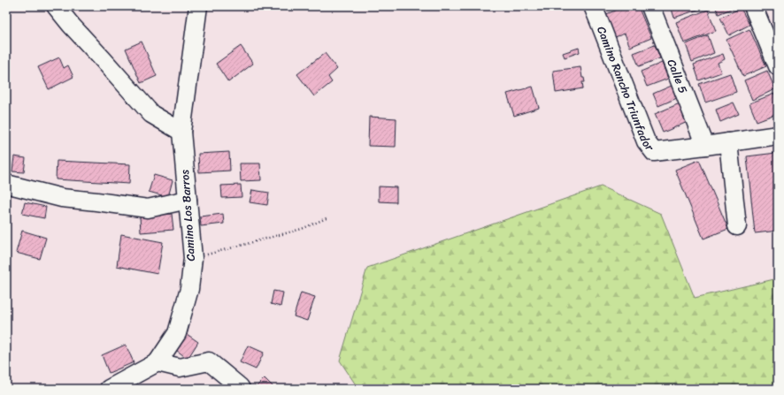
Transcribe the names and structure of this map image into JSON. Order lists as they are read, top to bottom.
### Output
{
  "streets": {
    "street": ["Calle 5", "Camino Rancho Triunfador", "Camino Los Barros"]
  },
  "crossings": [
    ["Calle 5", "Camino Rancho Triunfador"]
  ]
}
